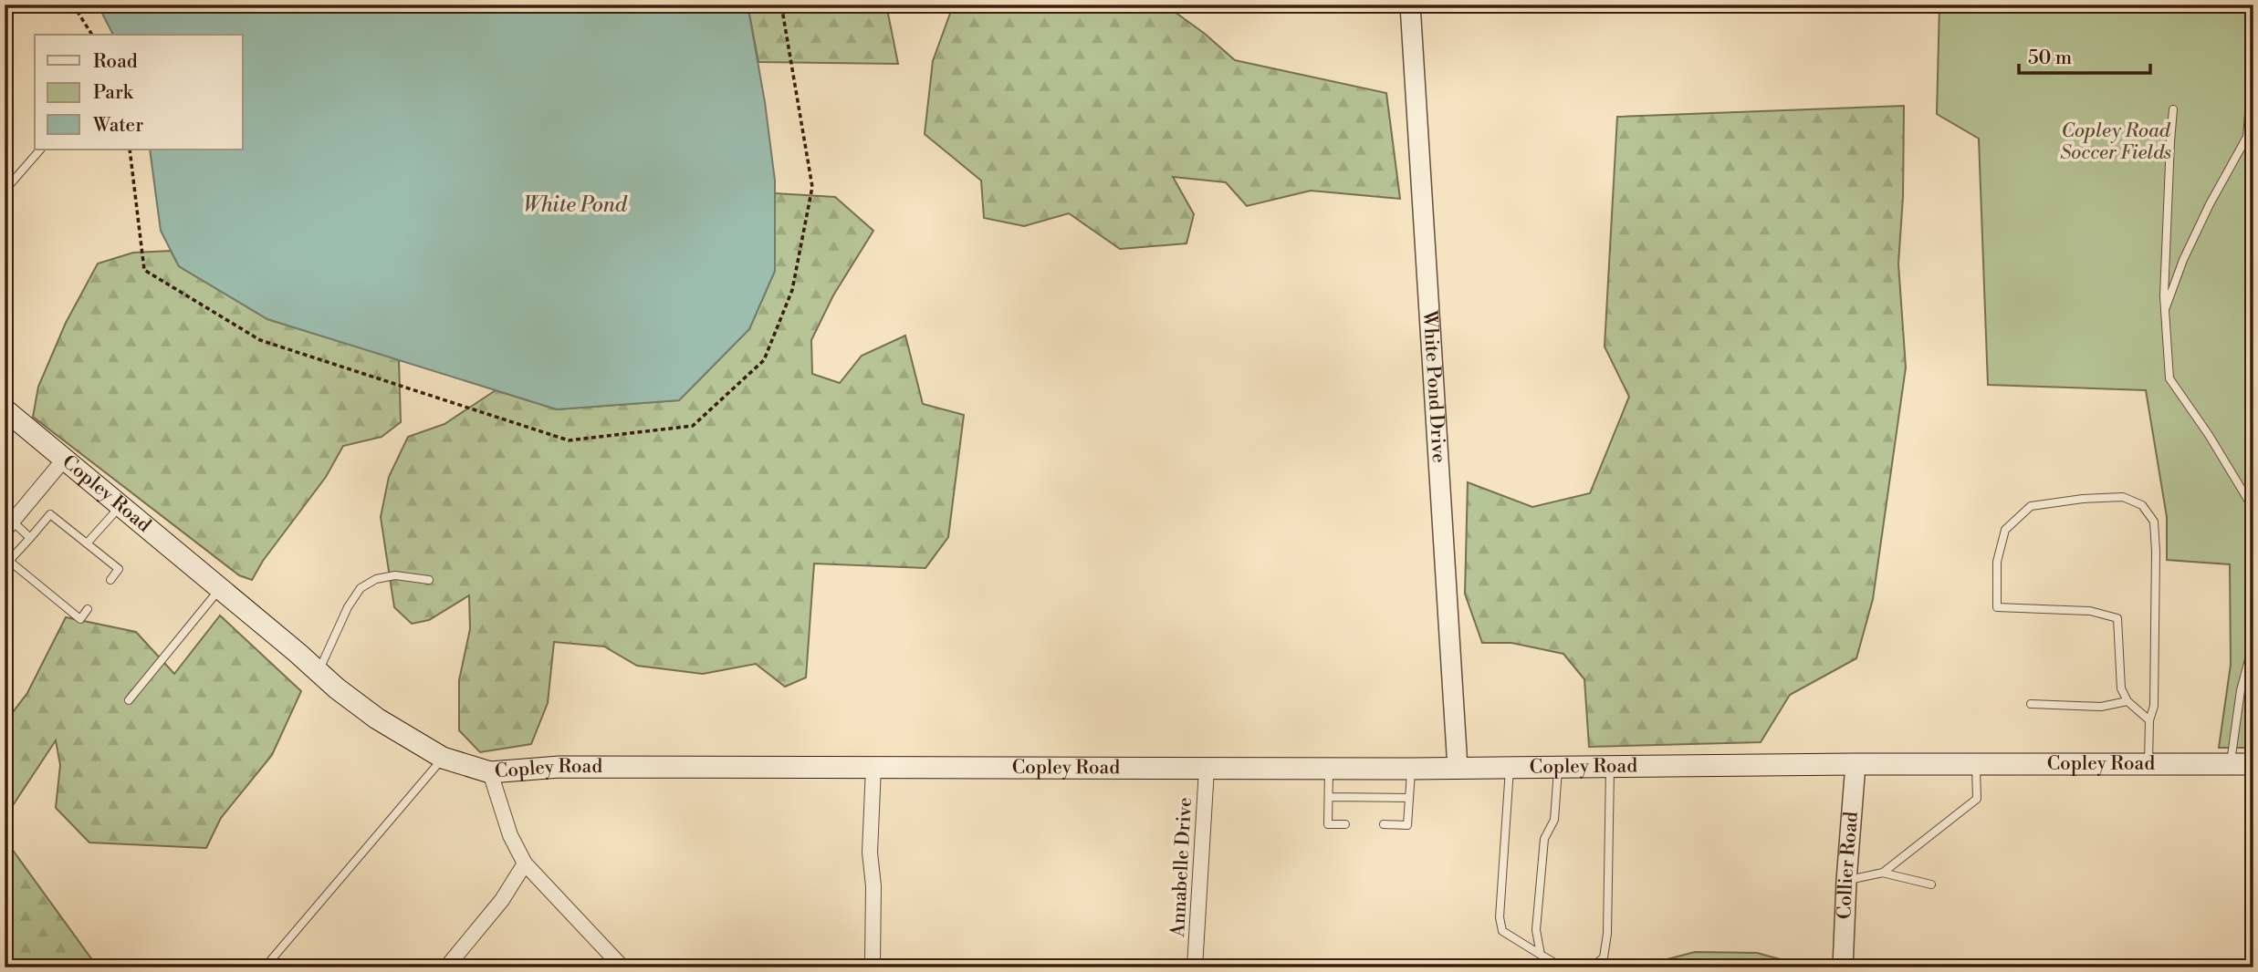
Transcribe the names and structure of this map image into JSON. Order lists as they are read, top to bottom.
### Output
{
  "streets": {
    "main road": ["Copley Road"],
    "street": ["White Pond Drive", "Collier Road", "Annabelle Drive"]
  },
  "crossings": [
    ["White Pond Drive", "Copley Road"],
    ["Copley Road", "Collier Road"],
    ["Copley Road", "Annabelle Drive"]
  ],
  "water": ["White Pond"],
  "parks": ["Copley Road Soccer Fields"],
  "legend": ["Road", "Park", "Water"],
  "scale_bar": "50 m"
}
